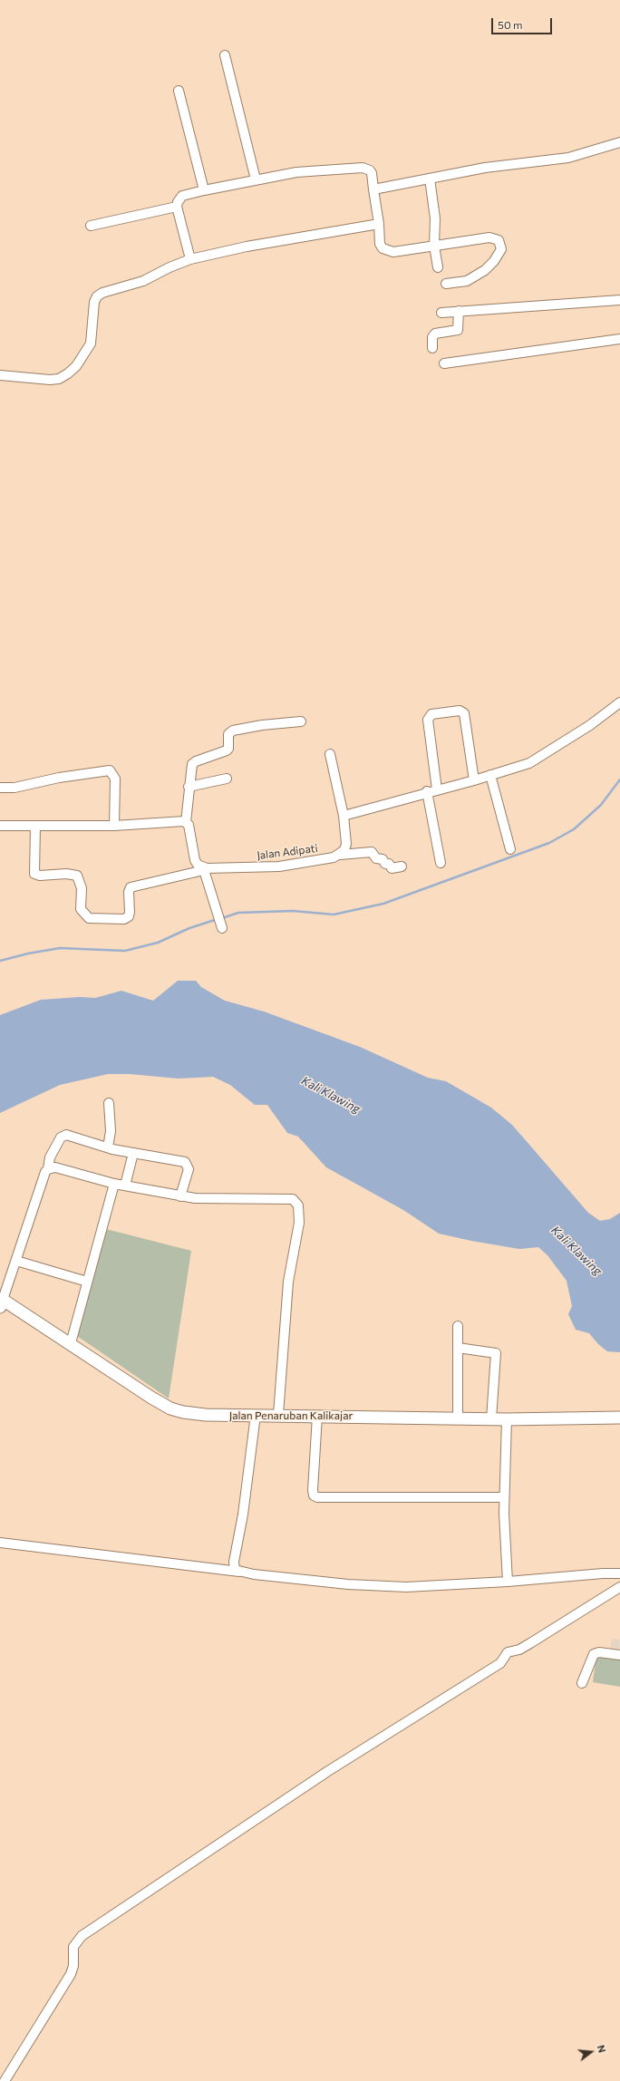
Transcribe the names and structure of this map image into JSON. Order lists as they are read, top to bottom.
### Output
{
  "streets": {
    "street": ["Jalan Adipati", "Jalan Penaruban Kalikajar"]
  },
  "water": ["Kali Klawing"],
  "scale_bar": "50 m",
  "north": "right"
}
